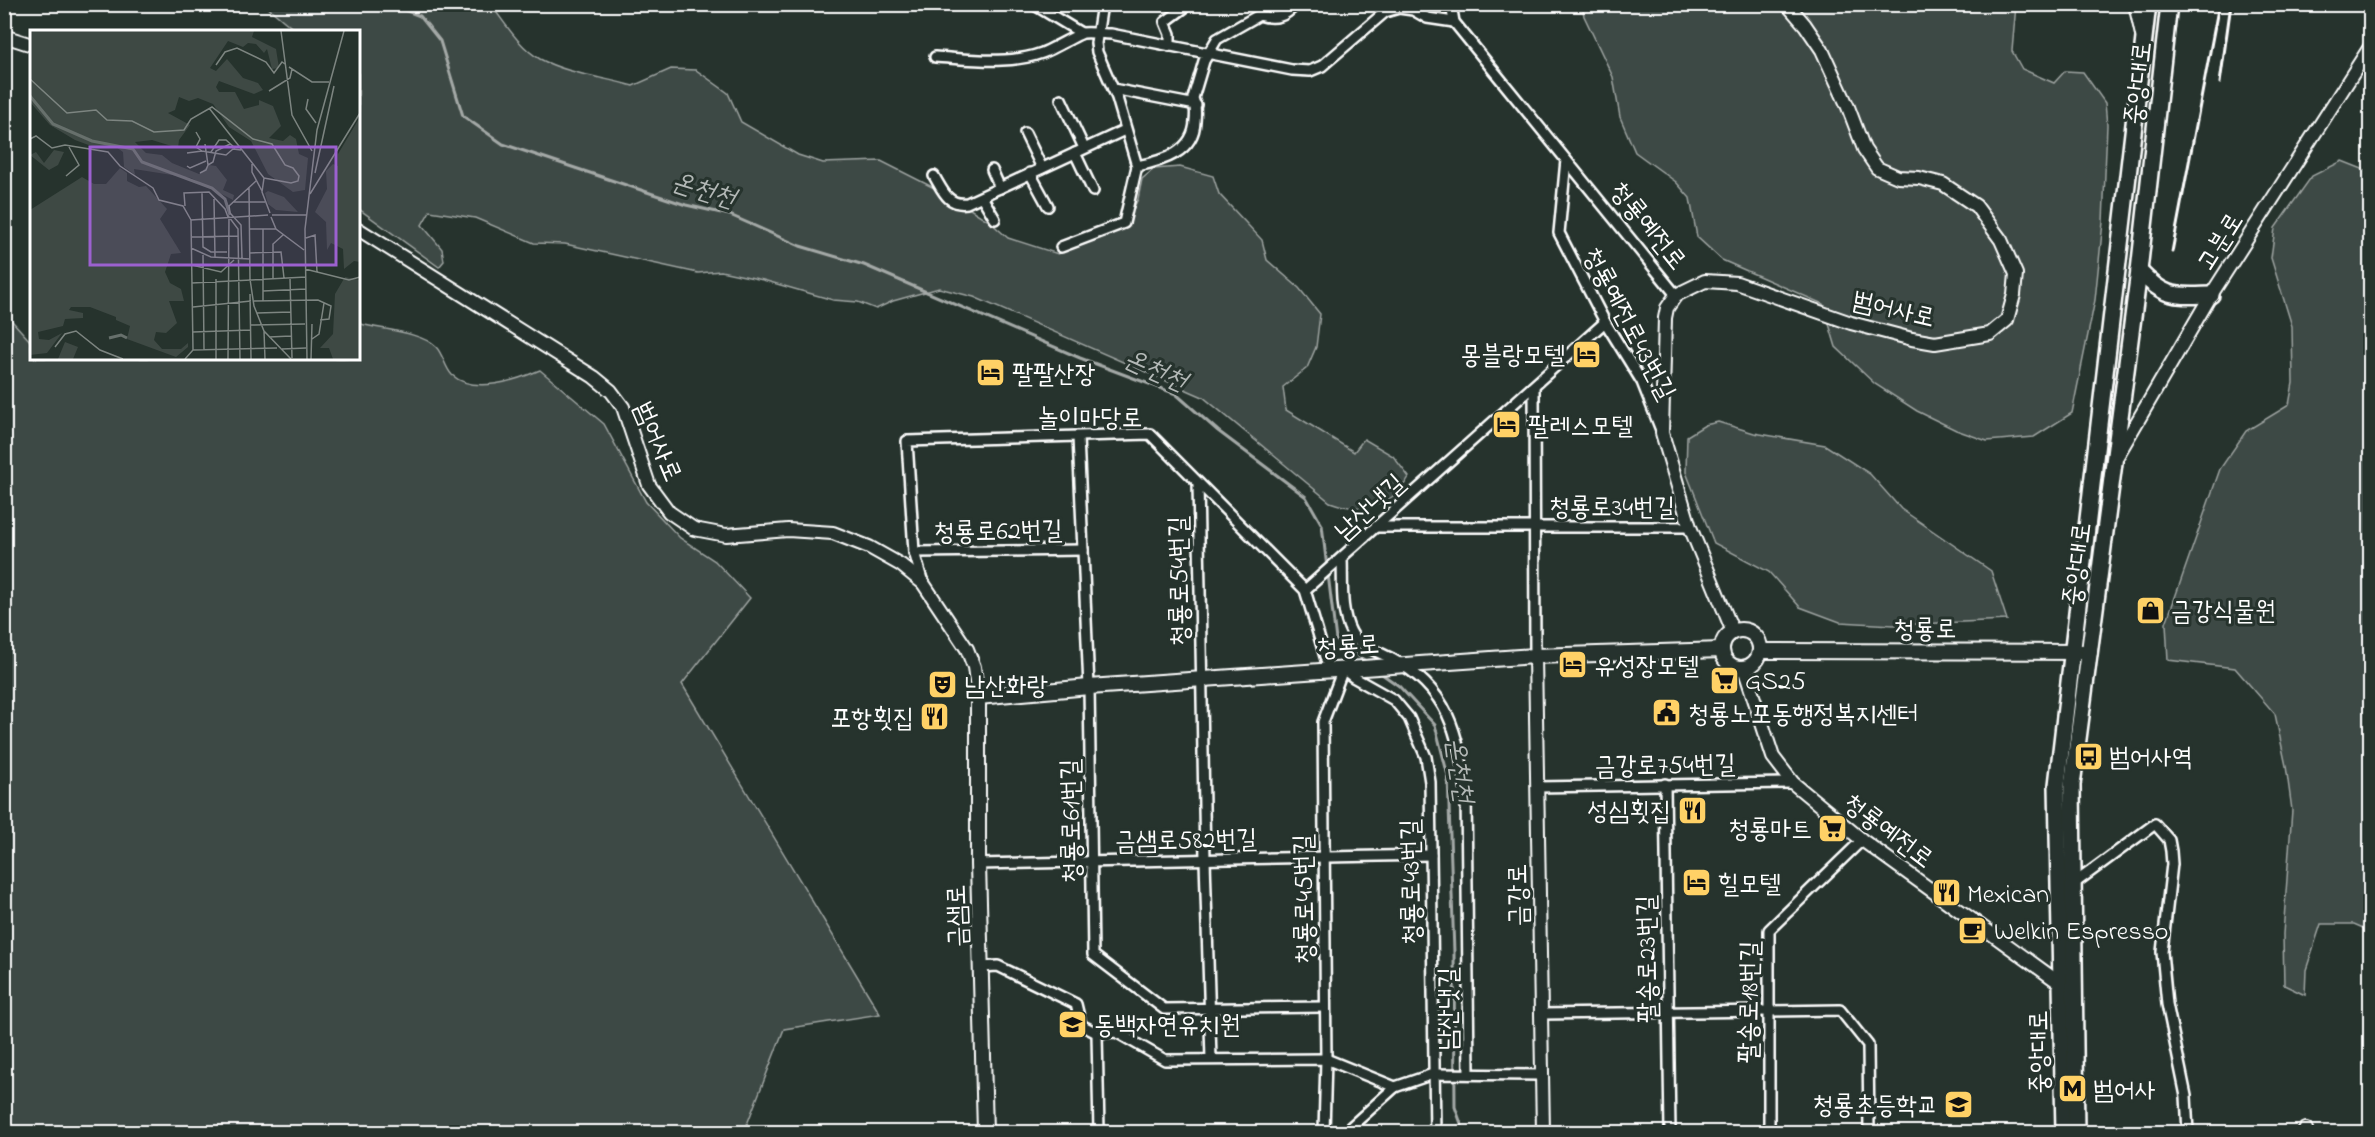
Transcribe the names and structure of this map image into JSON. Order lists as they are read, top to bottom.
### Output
{
  "streets": {
    "main road": ["중앙대로", "청룡로", "금샘로"],
    "street": [
      "청룡예전로",
      "고분로",
      "범어사로",
      "청룡예전로43번길",
      "놀이마당로",
      "남산냇길",
      "청룡로34번길",
      "청룡로62번길",
      "청룡로54번길",
      "금강로754번길",
      "청룡로61번길",
      "금샘로582번길",
      "청룡로43번길",
      "금강로",
      "청룡로45번길",
      "팔송로23번길",
      "팔송로18번길"
    ]
  },
  "crossings": [
    ["중앙대로", "청룡예전로"],
    ["중앙대로", "고분로"],
    ["중앙대로", "청룡로"],
    ["청룡예전로", "범어사로"],
    ["청룡예전로", "청룡예전로43번길"],
    ["청룡예전로", "청룡로34번길"],
    ["청룡예전로", "청룡로"],
    ["청룡예전로", "금강로754번길"],
    ["청룡예전로", "팔송로18번길"],
    ["범어사로", "놀이마당로"],
    ["범어사로", "청룡로"],
    ["범어사로", "금샘로"],
    ["청룡예전로43번길", "남산냇길"],
    ["놀이마당로", "청룡로62번길"],
    ["놀이마당로", "청룡로54번길"],
    ["놀이마당로", "청룡로"],
    ["남산냇길", "청룡로34번길"],
    ["남산냇길", "청룡로"],
    ["청룡로34번길", "청룡로"],
    ["청룡로34번길", "금강로"],
    ["청룡로62번길", "청룡로"],
    ["청룡로62번길", "청룡로61번길"],
    ["청룡로54번길", "청룡로"],
    ["청룡로54번길", "청룡로61번길"],
    ["청룡로54번길", "금샘로582번길"],
    ["청룡로", "청룡로61번길"],
    ["청룡로", "청룡로43번길"],
    ["청룡로", "금강로"],
    ["청룡로", "청룡로45번길"],
    ["청룡로", "금샘로"],
    ["금강로754번길", "금강로"],
    ["금강로754번길", "팔송로23번길"],
    ["청룡로61번길", "금샘로582번길"],
    ["금샘로582번길", "청룡로43번길"],
    ["금샘로582번길", "청룡로45번길"],
    ["금샘로582번길", "금샘로"],
    ["청룡로43번길", "청룡로45번길"]
  ],
  "water": ["온천천"],
  "places": {
    "hotel": [
      "몽블랑모텔",
      "팔팔산장",
      "팔레스모텔",
      "유성장모텔",
      "힐모텔"
    ],
    "shop": ["금강식물원"],
    "supermarket": ["GS25", "청룡마트"],
    "theatre": ["남산화랑"],
    "public building": ["청룡노포동행정복지센터"],
    "restaurant": ["포항횟집", "성심횟집", "Mexican"],
    "bus stop": ["범어사역"],
    "cafe": ["Welkin Espresso"],
    "school or university": ["동백자연유치원", "청룡초등학교"],
    "metro station": ["범어사"]
  }
}
